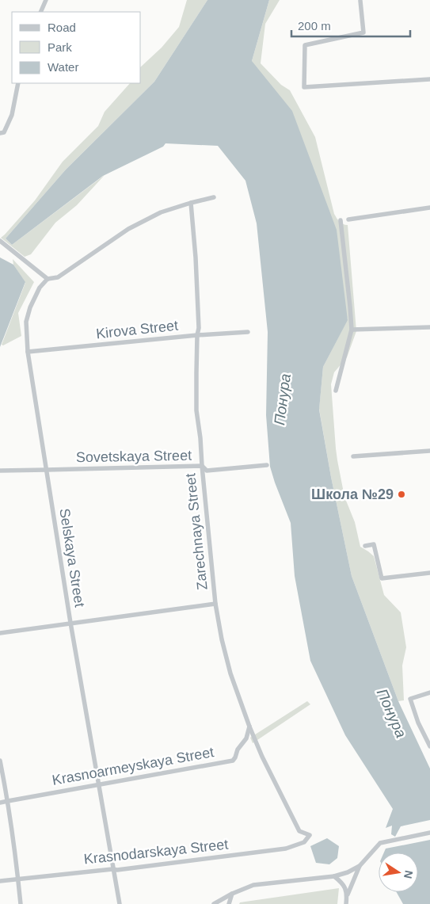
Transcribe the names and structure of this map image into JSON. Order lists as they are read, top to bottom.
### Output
{
  "streets": {
    "street": [
      "Kirova Street",
      "Sovetskaya Street",
      "Zarechnaya Street",
      "Selskaya Street",
      "Krasnoarmeyskaya Street",
      "Krasnodarskaya Street"
    ]
  },
  "crossings": [
    ["Kirova Street", "Zarechnaya Street"],
    ["Kirova Street", "Selskaya Street"],
    ["Sovetskaya Street", "Zarechnaya Street"],
    ["Sovetskaya Street", "Selskaya Street"],
    ["Zarechnaya Street", "Krasnoarmeyskaya Street"],
    ["Zarechnaya Street", "Krasnodarskaya Street"],
    ["Selskaya Street", "Krasnoarmeyskaya Street"],
    ["Selskaya Street", "Krasnodarskaya Street"]
  ],
  "water": ["Понура"],
  "places": ["Школа №29"],
  "legend": ["Road", "Park", "Water"],
  "scale_bar": "200 m",
  "north": "right"
}
